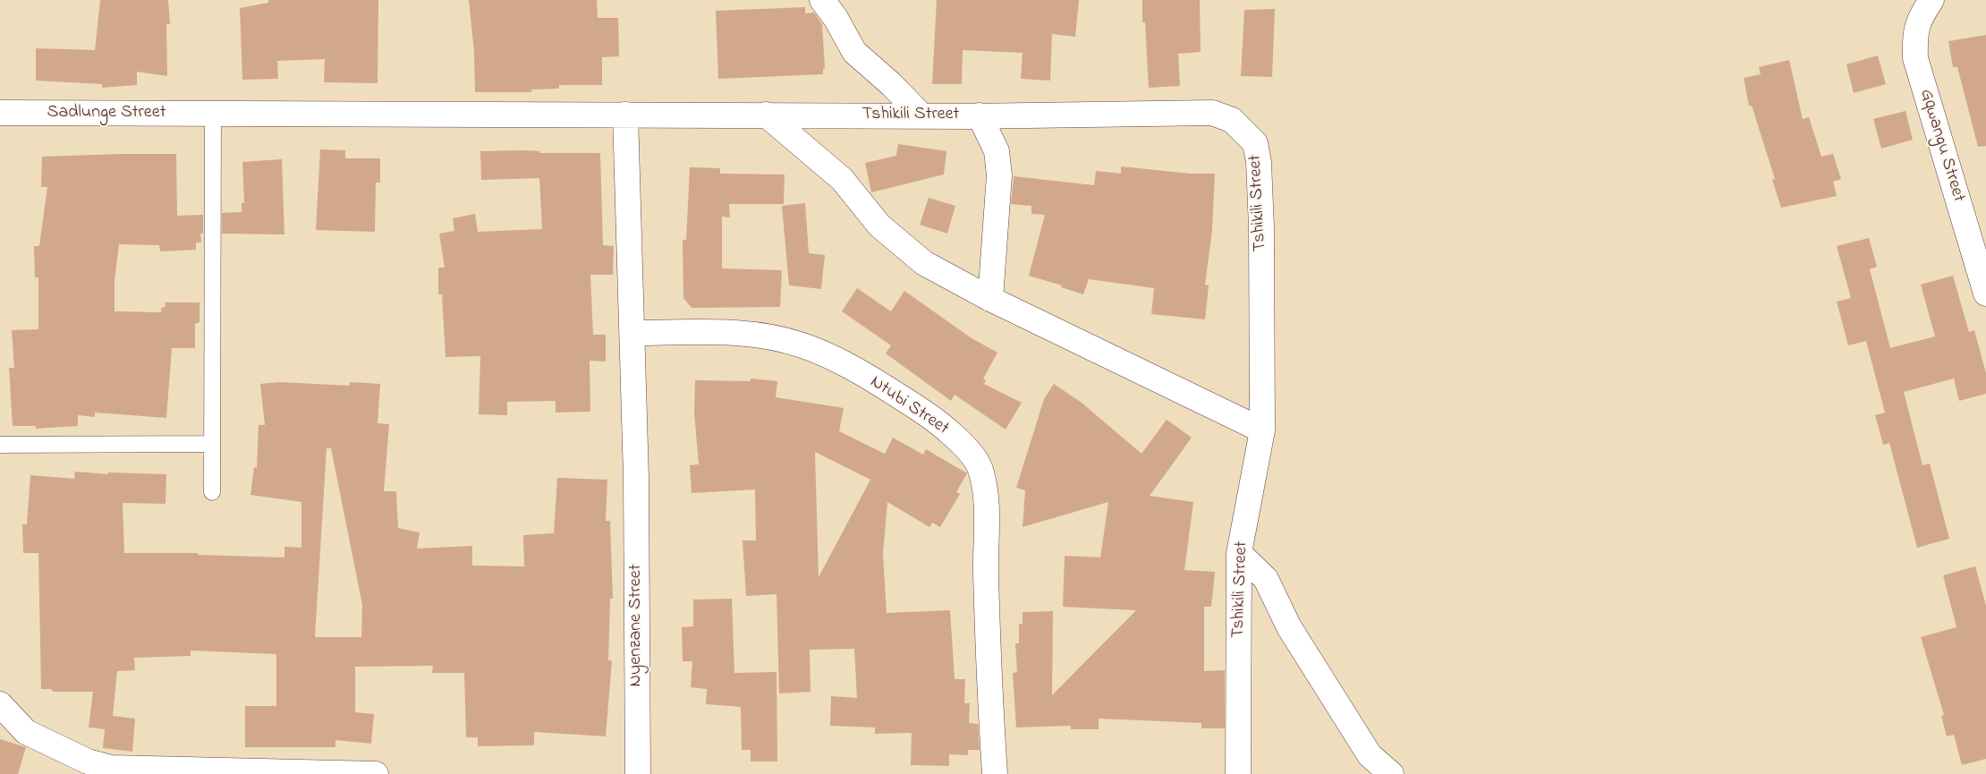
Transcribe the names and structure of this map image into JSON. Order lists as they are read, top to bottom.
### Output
{
  "streets": {
    "street": [
      "Sadlunge Street",
      "Tshikili Street",
      "Gqwangu Street",
      "Ntubi Street",
      "Nyenzane Street"
    ]
  },
  "crossings": [
    ["Sadlunge Street", "Tshikili Street"],
    ["Sadlunge Street", "Nyenzane Street"],
    ["Tshikili Street", "Nyenzane Street"],
    ["Ntubi Street", "Nyenzane Street"]
  ]
}
